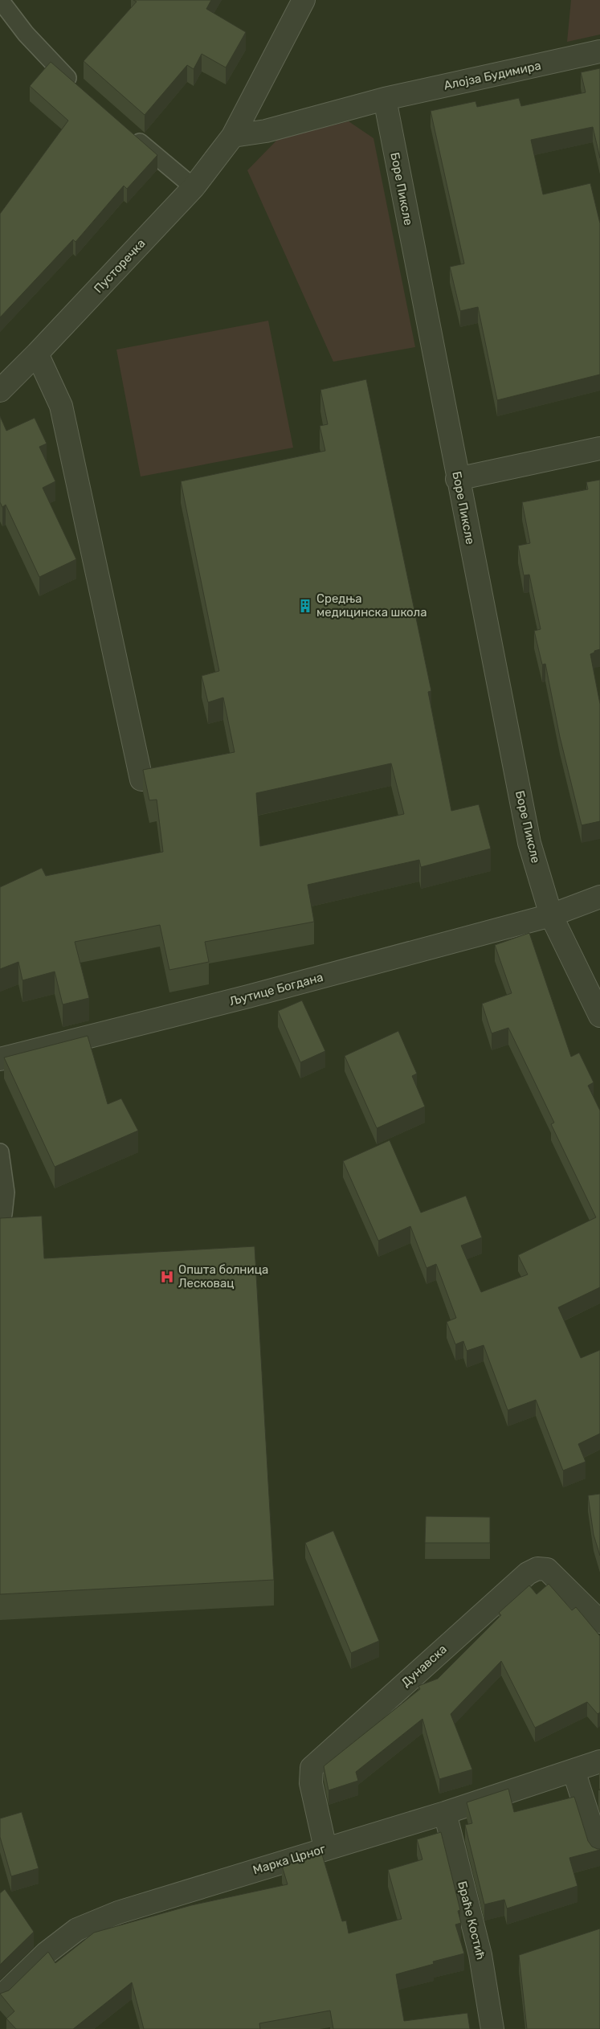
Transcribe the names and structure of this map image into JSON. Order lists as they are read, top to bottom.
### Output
{
  "streets": {
    "street": [
      "Алојза Будимира",
      "Боре Пиксле",
      "Пусторечка",
      "Љутице Богдана",
      "Дунавска",
      "Марка Црног",
      "Браће Костић"
    ]
  },
  "crossings": [
    ["Алојза Будимира", "Боре Пиксле"],
    ["Боре Пиксле", "Љутице Богдана"],
    ["Дунавска", "Марка Црног"],
    ["Марка Црног", "Браће Костић"]
  ],
  "places": {
    "building": ["Средња медицинска школа"],
    "hospital": ["Општа болница Лесковац"]
  }
}
